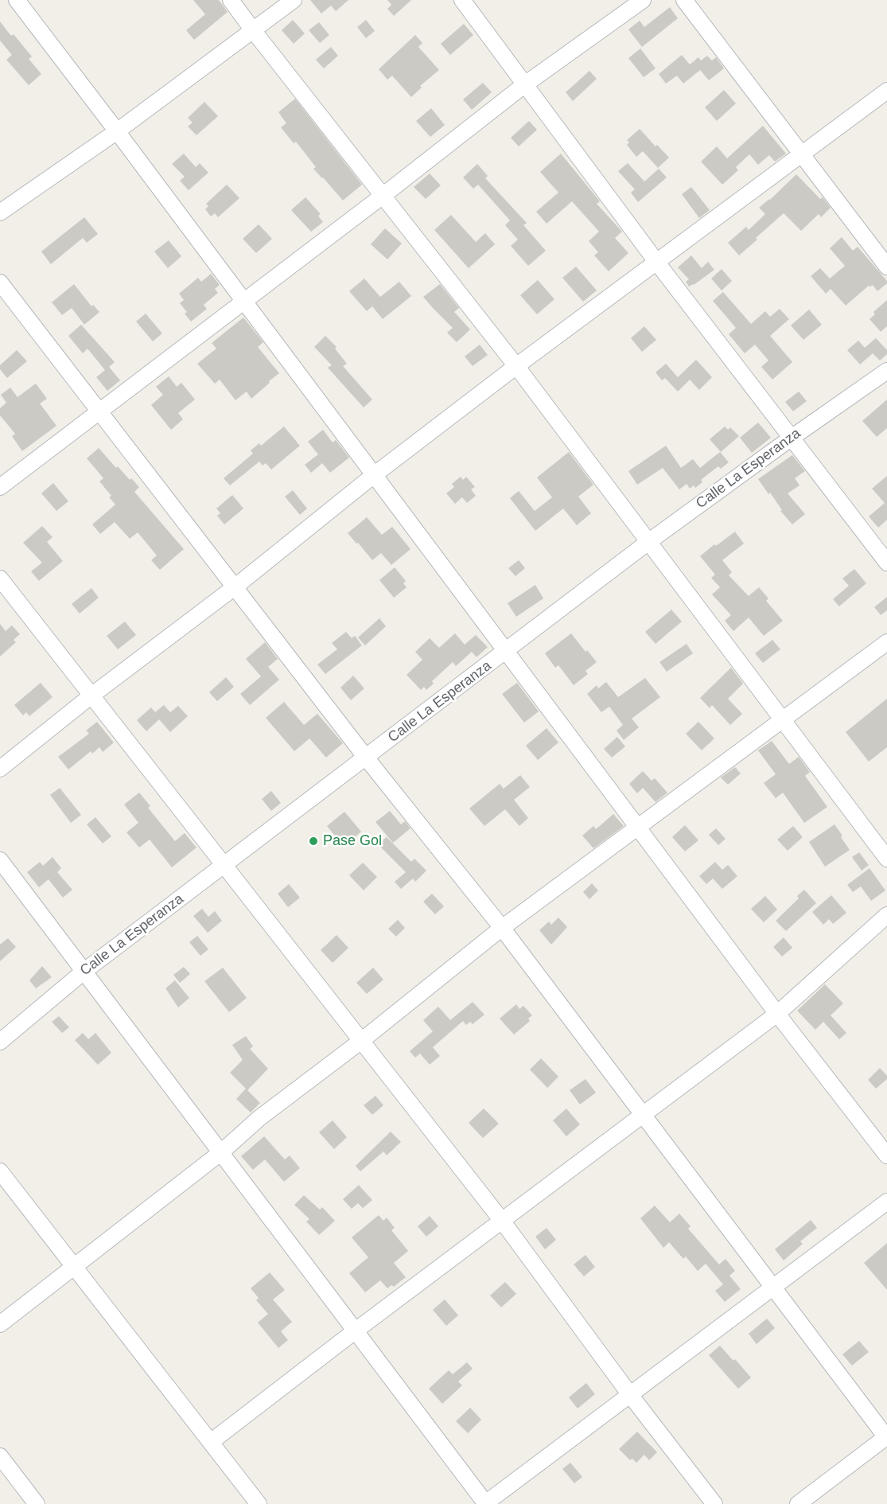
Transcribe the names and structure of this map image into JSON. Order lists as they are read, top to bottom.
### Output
{
  "streets": {
    "street": ["Calle La Esperanza"]
  },
  "places": ["Pase Gol"]
}
